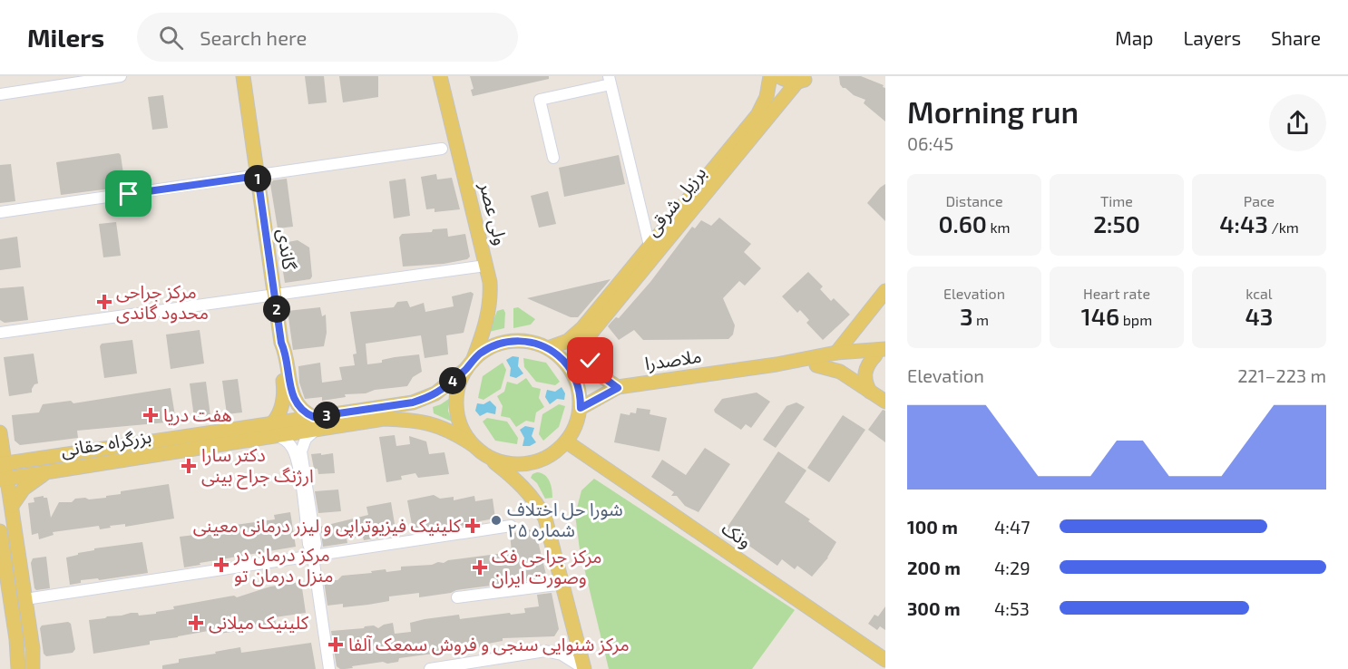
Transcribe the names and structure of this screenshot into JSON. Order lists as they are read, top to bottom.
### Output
{
  "streets": {
    "main road": [
      "برزیل شرقی",
      "ولی عصر",
      "گاندی",
      "ملاصدرا",
      "بزرگراه حقانی",
      "ونک"
    ]
  },
  "crossings": [
    ["برزیل شرقی", "ولی عصر"],
    ["برزیل شرقی", "ملاصدرا"],
    ["برزیل شرقی", "بزرگراه حقانی"],
    ["برزیل شرقی", "ونک"],
    ["ولی عصر", "ملاصدرا"],
    ["ولی عصر", "بزرگراه حقانی"],
    ["ولی عصر", "ونک"],
    ["گاندی", "بزرگراه حقانی"],
    ["ملاصدرا", "بزرگراه حقانی"],
    ["ملاصدرا", "ونک"],
    ["بزرگراه حقانی", "ونک"]
  ],
  "places": {
    "health": [
      "مرکز جراحی محدود گاندی",
      "هفت دریا",
      "دکتر سارا ارژنگ جراح بینی",
      "کلینیک فیزیوتراپی و لیزر درمانی معینی",
      "مرکز درمان در منزل درمان تو",
      "مرکز جراحی فک وصورت ایران",
      "کلینیک میلانی",
      "مرکز شنوایی سنجی و فروش سمعک آلفا"
    ],
    "other": ["شورا حل اختلاف شماره ۲۵"]
  },
  "page": {
    "header": "Milers",
    "search": "Search here",
    "nav": ["Map", "Layers", "Share"],
    "heading": ["Morning run", "06:45"],
    "pins": [
      "1",
      "2",
      "4",
      "3"
    ],
    "stats": [
      ["Distance", "0.60 km"],
      ["Time", "2:50"],
      ["Pace", "4:43 /km"],
      ["Elevation", "3 m"],
      ["Heart rate", "146 bpm"],
      ["kcal", "43"]
    ],
    "chart": ["Elevation", "221–223 m"],
    "list": [
      {
        "name": "100 m",
        "note": "4:47"
      },
      {
        "name": "200 m",
        "note": "4:29"
      },
      {
        "name": "300 m",
        "note": "4:53"
      }
    ]
  }
}
